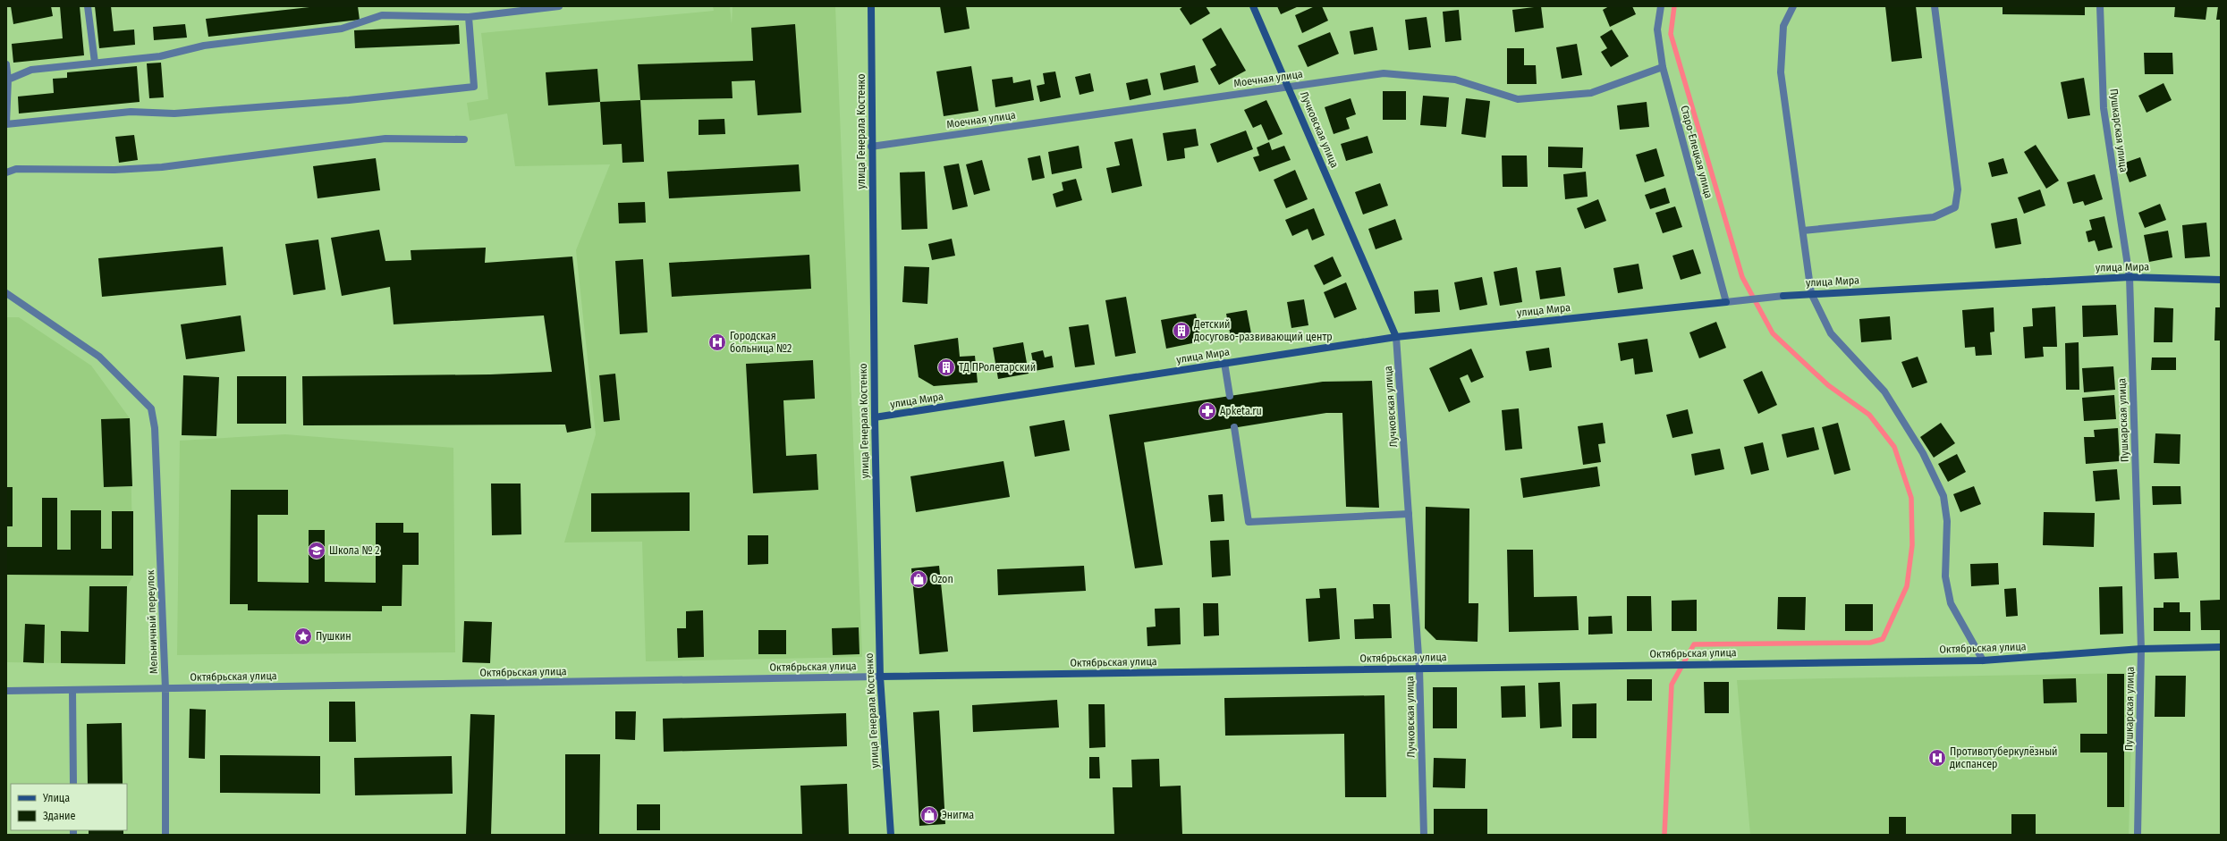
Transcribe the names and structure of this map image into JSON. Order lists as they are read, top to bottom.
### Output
{
  "streets": {
    "street": [
      "Моечная улица",
      "Лучковская улица",
      "Пушкарская улица",
      "улица Генерала Костенко",
      "Старо-Елецкая улица",
      "улица Мира",
      "Мельничный переулок",
      "Октябрьская улица"
    ]
  },
  "crossings": [
    ["Моечная улица", "Лучковская улица"],
    ["Моечная улица", "улица Генерала Костенко"],
    ["Моечная улица", "Старо-Елецкая улица"],
    ["Лучковская улица", "улица Мира"],
    ["Лучковская улица", "Октябрьская улица"],
    ["Пушкарская улица", "улица Мира"],
    ["Пушкарская улица", "Октябрьская улица"],
    ["улица Генерала Костенко", "улица Мира"],
    ["улица Генерала Костенко", "Октябрьская улица"],
    ["Старо-Елецкая улица", "улица Мира"],
    ["Мельничный переулок", "Октябрьская улица"]
  ],
  "places": {
    "building": ["Детский досугово-развивающий центр", "ТД ПРолетарский"],
    "hospital": ["Городская больница №2", "Противотуберкулёзный диспансер"],
    "pharmacy": ["Apketa.ru"],
    "school or university": ["Школа № 2"],
    "shop": ["Ozon", "Энигма"],
    "place": ["Пушкин"]
  },
  "legend": ["Улица", "Здание"]
}
